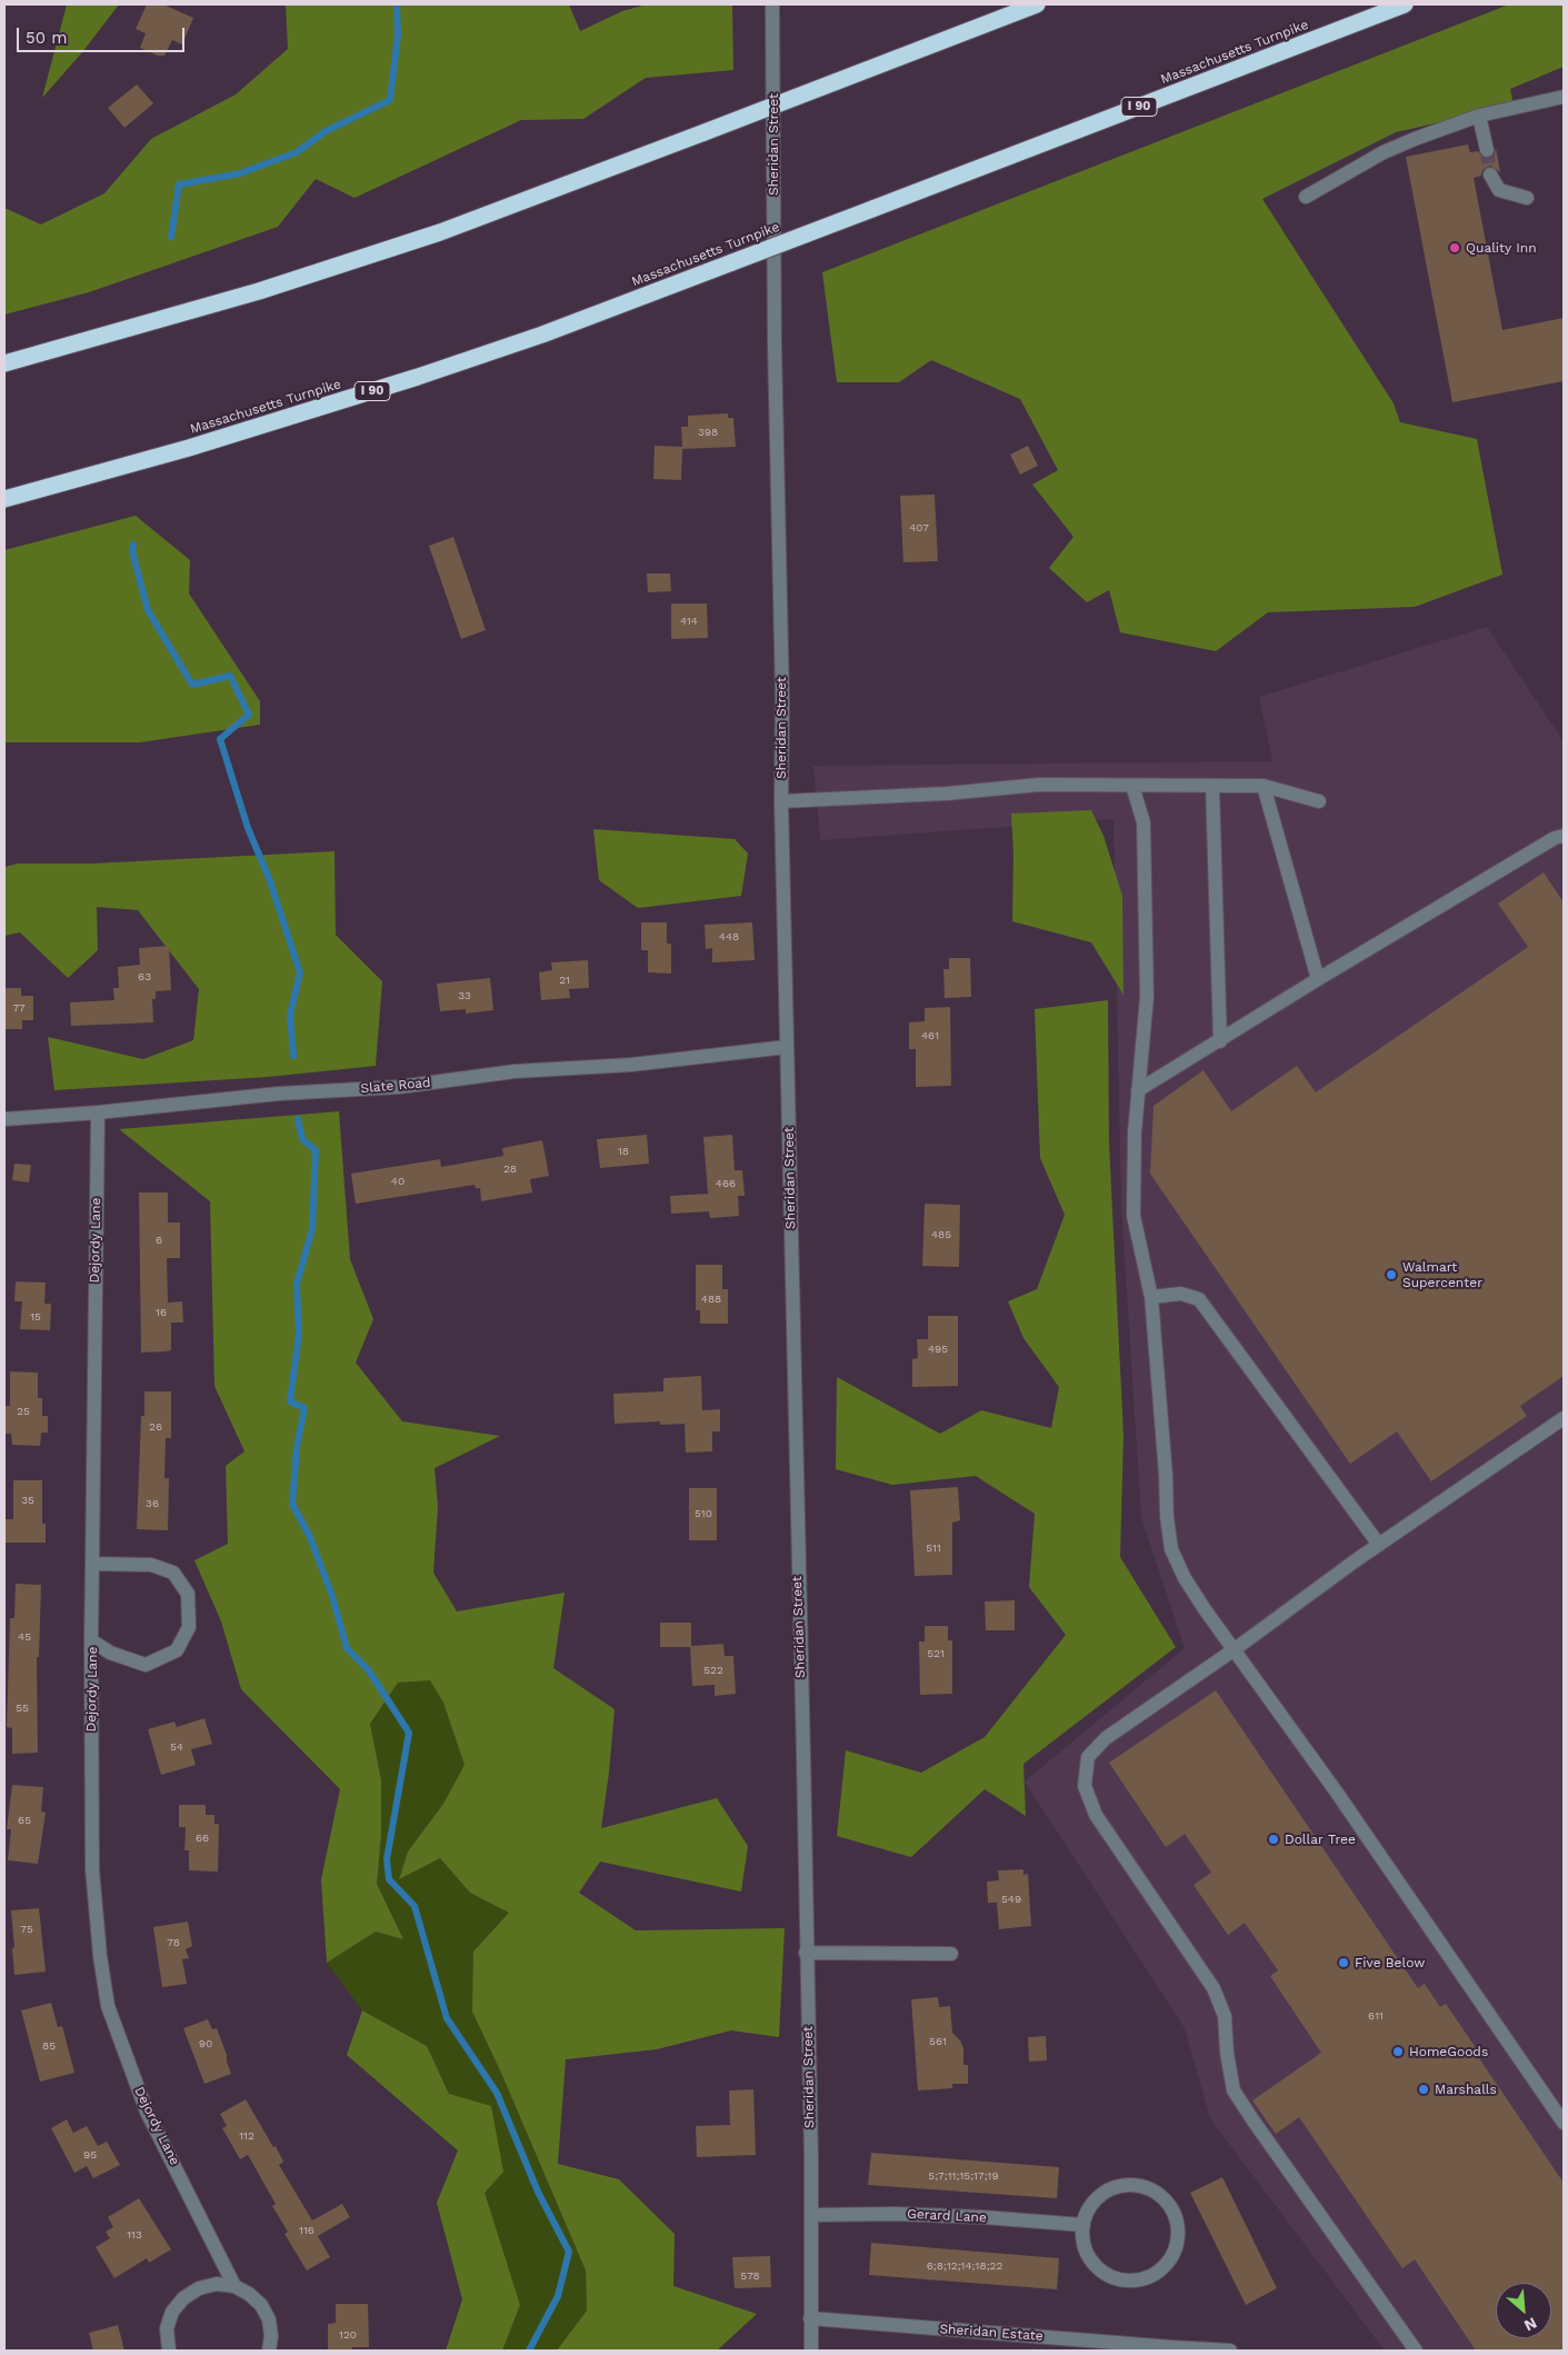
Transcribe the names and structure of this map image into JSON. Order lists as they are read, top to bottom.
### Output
{
  "streets": {
    "highway": ["Massachusetts Turnpike", "I 90"],
    "street": [
      "Sheridan Street",
      "Slate Road",
      "Dejordy Lane",
      "Gerard Lane",
      "Sheridan Estate"
    ]
  },
  "crossings": [
    ["Sheridan Street", "Slate Road"],
    ["Sheridan Street", "Gerard Lane"],
    ["Sheridan Street", "Sheridan Estate"],
    ["Slate Road", "Dejordy Lane"]
  ],
  "places": [
    "Quality Inn",
    "Walmart Supercenter",
    "Dollar Tree",
    "Five Below",
    "HomeGoods",
    "Marshalls"
  ],
  "house_numbers": [
    "398",
    "407",
    "414",
    "448",
    "63",
    "21",
    "33",
    "77",
    "461",
    "18",
    "28",
    "40",
    "466",
    "485",
    "6",
    "488",
    "16",
    "15",
    "495",
    "25",
    "26",
    "35",
    "36",
    "510",
    "511",
    "45",
    "521",
    "522",
    "55",
    "54",
    "65",
    "66",
    "549",
    "75",
    "78",
    "611",
    "561",
    "90",
    "85",
    "112",
    "95",
    "5;7;11;15;17;19",
    "116",
    "113",
    "6;8;12;14;18;22",
    "578",
    "120"
  ],
  "scale_bar": "50 m",
  "north": "bottom right"
}
